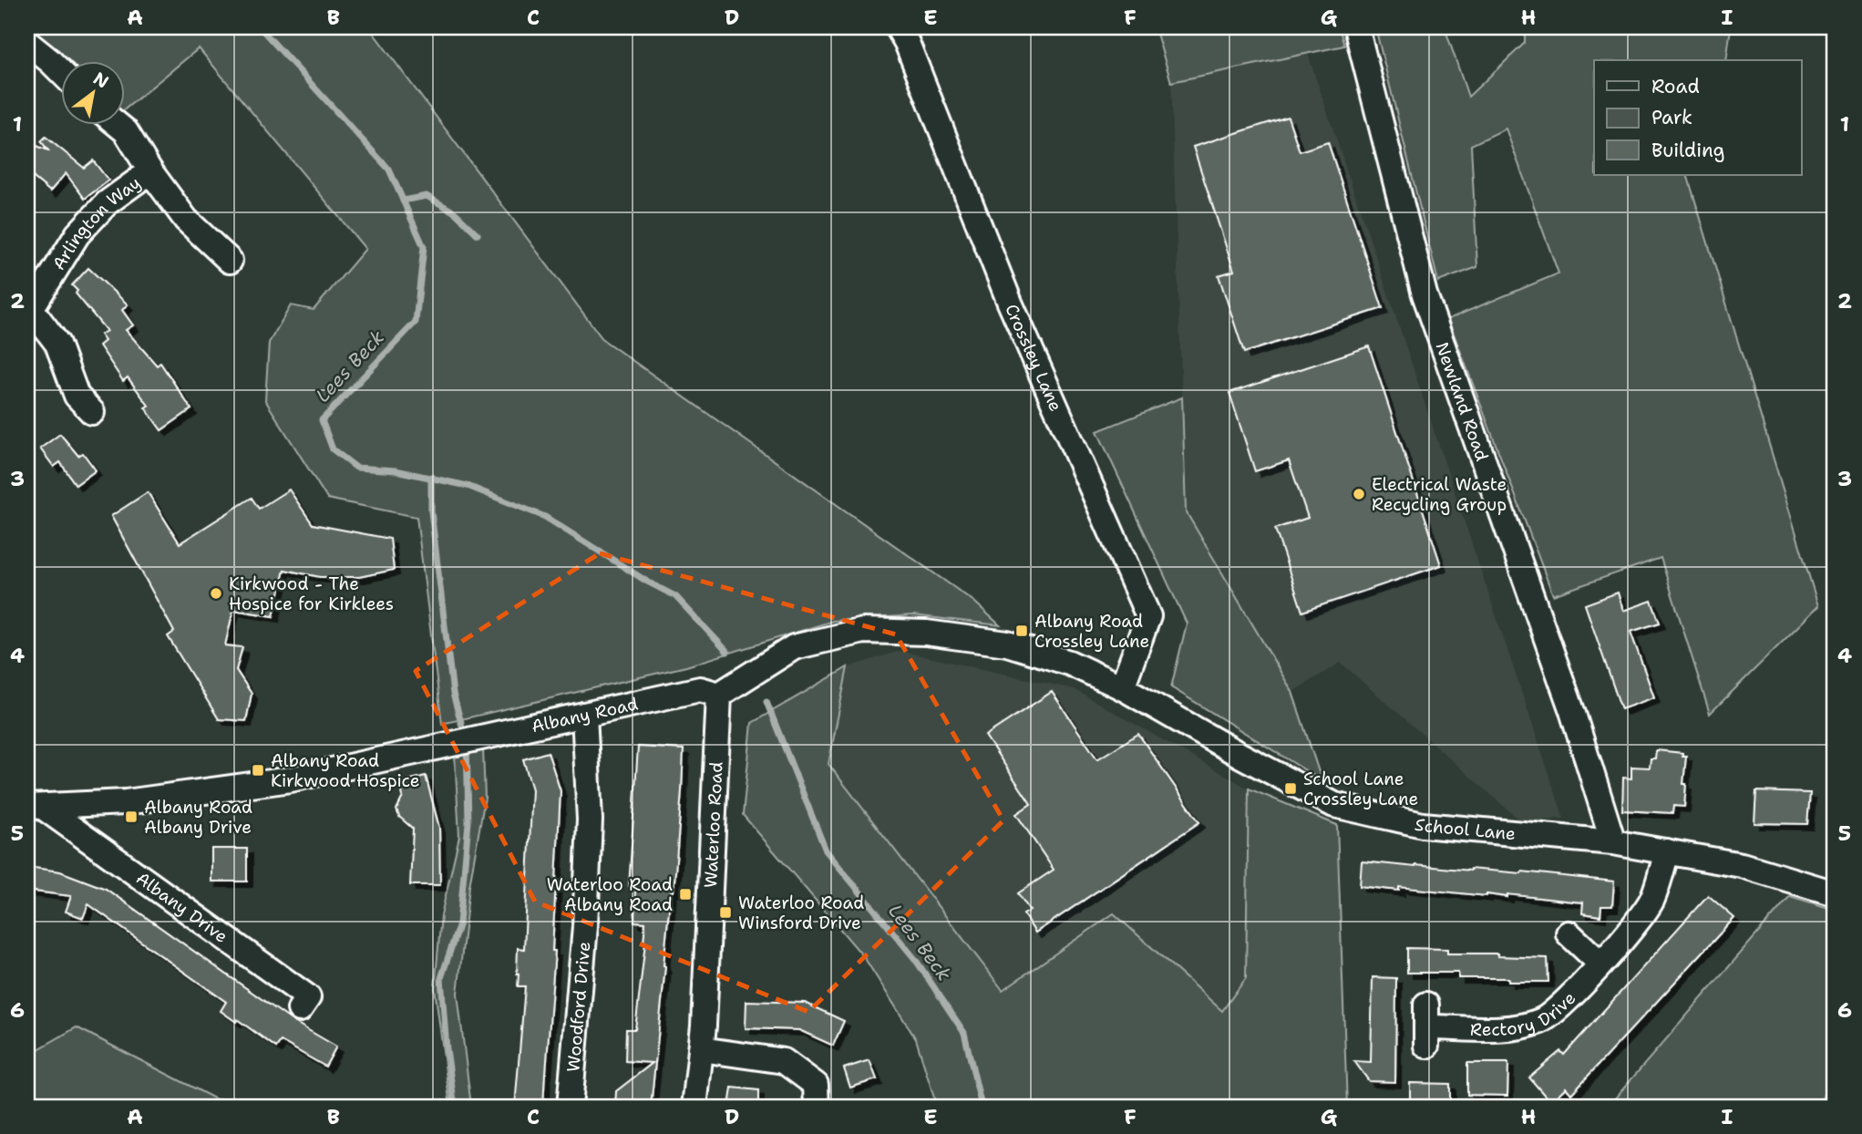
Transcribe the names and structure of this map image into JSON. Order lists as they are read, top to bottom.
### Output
{
  "streets": {
    "street": [
      "Arlington Way",
      "Crossley Lane",
      "Newland Road",
      "Albany Road",
      "Waterloo Road",
      "School Lane",
      "Albany Drive",
      "Woodford Drive",
      "Rectory Drive"
    ]
  },
  "crossings": [
    ["Crossley Lane", "School Lane"],
    ["Newland Road", "School Lane"],
    ["Albany Road", "Waterloo Road"],
    ["Albany Road", "Albany Drive"],
    ["Albany Road", "Woodford Drive"],
    ["School Lane", "Rectory Drive"]
  ],
  "water": ["Lees Beck"],
  "places": {
    "other": ["Electrical Waste Recycling Group", "Kirkwood - The Hospice for Kirklees"],
    "transit": [
      "Albany Road Crossley Lane",
      "Albany Road Kirkwood Hospice",
      "School Lane Crossley Lane",
      "Albany Road Albany Drive",
      "Waterloo Road Albany Road",
      "Waterloo Road Winsford Drive"
    ]
  },
  "legend": ["Road", "Park", "Building"],
  "north": "top right",
  "grid": {
    "columns": [
      "A",
      "B",
      "C",
      "D",
      "E",
      "F",
      "G",
      "H",
      "I"
    ],
    "rows": [
      "1",
      "2",
      "3",
      "4",
      "5",
      "6"
    ]
  }
}
